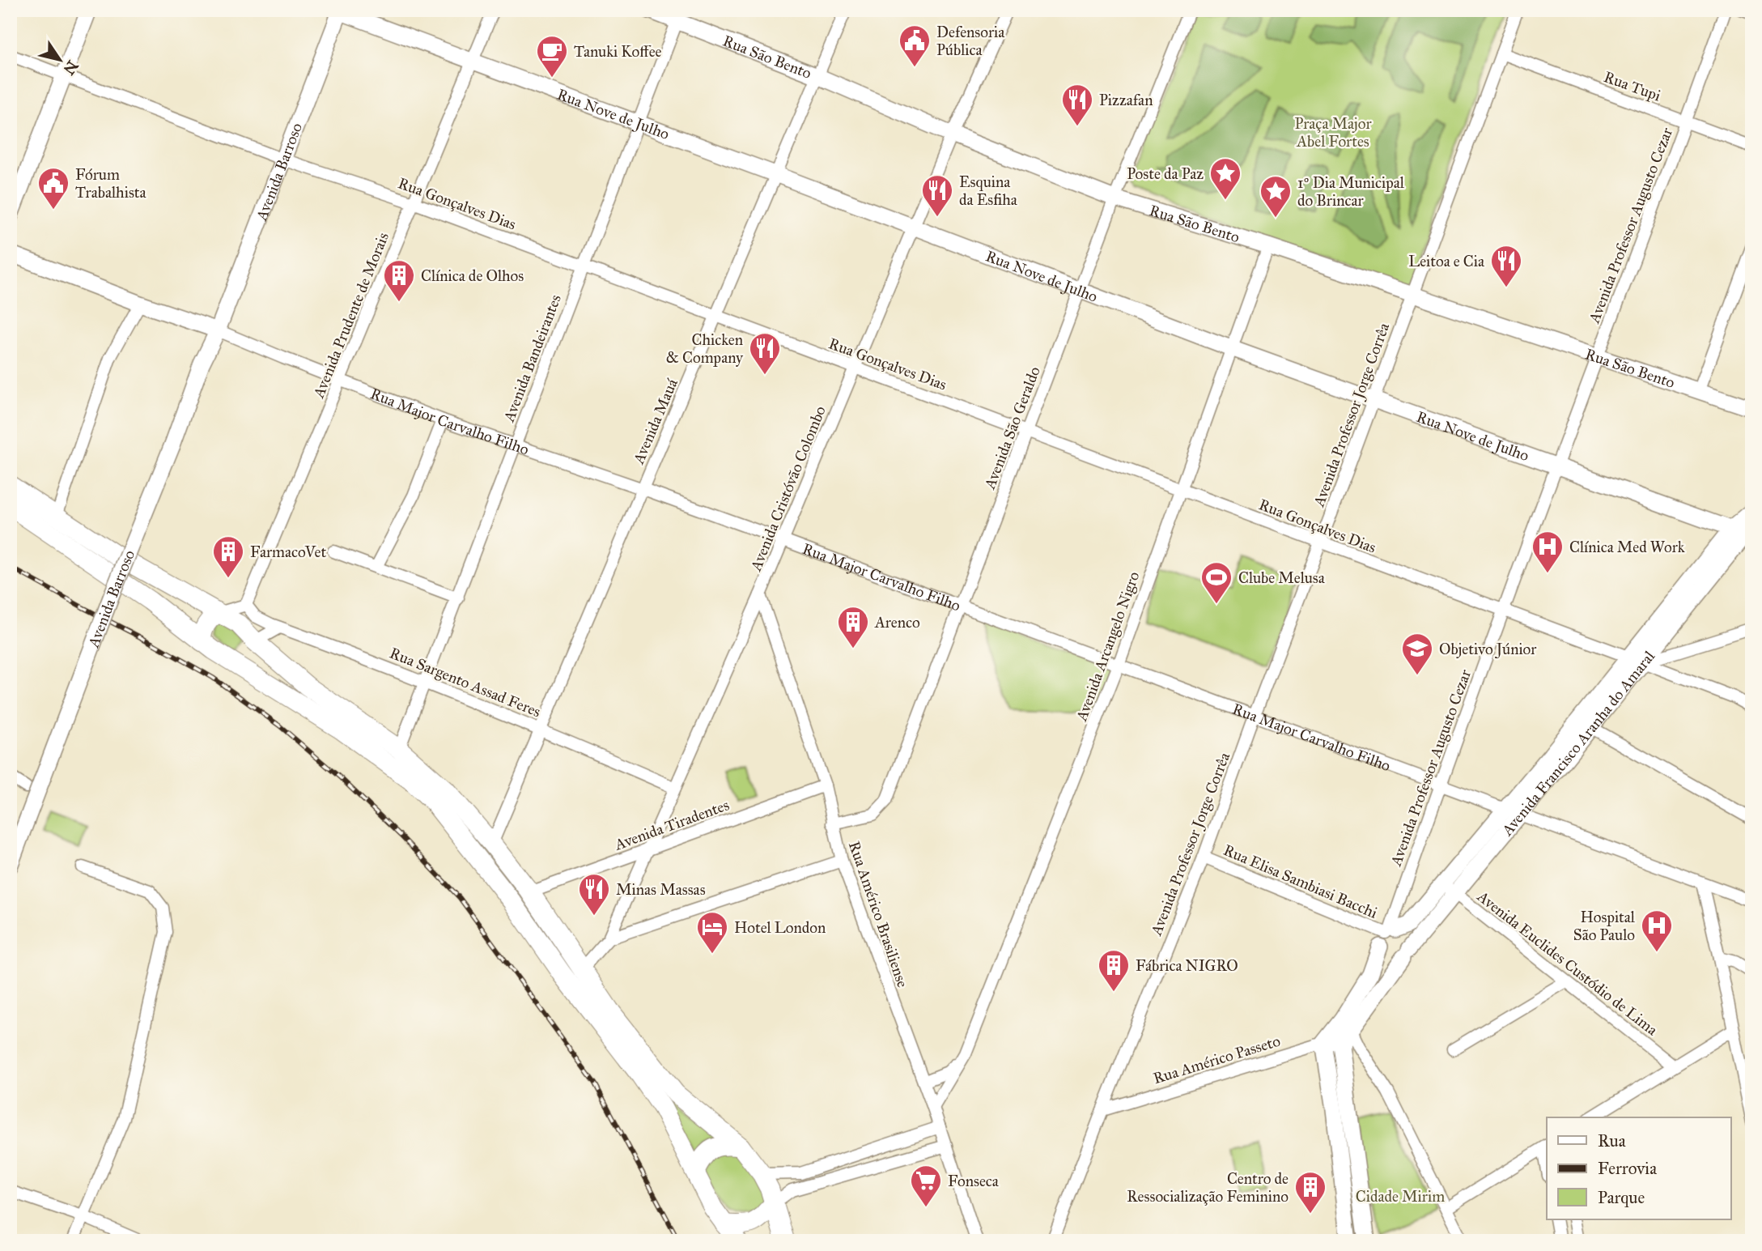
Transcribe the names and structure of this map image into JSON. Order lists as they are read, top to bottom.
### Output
{
  "streets": {
    "street": [
      "Rua São Bento",
      "Rua Tupi",
      "Rua Nove de Julho",
      "Avenida Barroso",
      "Rua Gonçalves Dias",
      "Avenida Professor Augusto Cezar",
      "Avenida Prudente de Morais",
      "Avenida Bandeirantes",
      "Avenida Professor Jorge Corrêa",
      "Rua Major Carvalho Filho",
      "Avenida Mauá",
      "Avenida São Geraldo",
      "Avenida Cristóvão Colombo",
      "Avenida Arcangelo Nigro",
      "Rua Sargento Assad Feres",
      "Avenida Francisco Aranha do Amaral",
      "Avenida Tiradentes",
      "Rua Elisa Sambiasi Bacchi",
      "Rua Américo Brasiliense",
      "Avenida Euclides Custódio de Lima",
      "Rua Américo Passeto"
    ]
  },
  "crossings": [
    ["Rua São Bento", "Avenida Professor Augusto Cezar"],
    ["Rua São Bento", "Avenida Bandeirantes"],
    ["Rua São Bento", "Avenida Professor Jorge Corrêa"],
    ["Rua São Bento", "Avenida Mauá"],
    ["Rua São Bento", "Avenida São Geraldo"],
    ["Rua São Bento", "Avenida Cristóvão Colombo"],
    ["Rua São Bento", "Avenida Arcangelo Nigro"],
    ["Rua Tupi", "Avenida Professor Augusto Cezar"],
    ["Rua Tupi", "Avenida Professor Jorge Corrêa"],
    ["Rua Nove de Julho", "Avenida Barroso"],
    ["Rua Nove de Julho", "Avenida Professor Augusto Cezar"],
    ["Rua Nove de Julho", "Avenida Prudente de Morais"],
    ["Rua Nove de Julho", "Avenida Bandeirantes"],
    ["Rua Nove de Julho", "Avenida Professor Jorge Corrêa"],
    ["Rua Nove de Julho", "Avenida Mauá"],
    ["Rua Nove de Julho", "Avenida São Geraldo"],
    ["Rua Nove de Julho", "Avenida Cristóvão Colombo"],
    ["Rua Nove de Julho", "Avenida Arcangelo Nigro"],
    ["Rua Nove de Julho", "Avenida Francisco Aranha do Amaral"],
    ["Avenida Barroso", "Rua Gonçalves Dias"],
    ["Avenida Barroso", "Rua Major Carvalho Filho"],
    ["Rua Gonçalves Dias", "Avenida Professor Augusto Cezar"],
    ["Rua Gonçalves Dias", "Avenida Prudente de Morais"],
    ["Rua Gonçalves Dias", "Avenida Bandeirantes"],
    ["Rua Gonçalves Dias", "Avenida Professor Jorge Corrêa"],
    ["Rua Gonçalves Dias", "Avenida Mauá"],
    ["Rua Gonçalves Dias", "Avenida São Geraldo"],
    ["Rua Gonçalves Dias", "Avenida Cristóvão Colombo"],
    ["Rua Gonçalves Dias", "Avenida Arcangelo Nigro"],
    ["Rua Gonçalves Dias", "Avenida Francisco Aranha do Amaral"],
    ["Avenida Professor Augusto Cezar", "Rua Major Carvalho Filho"],
    ["Avenida Professor Augusto Cezar", "Avenida Francisco Aranha do Amaral"],
    ["Avenida Professor Augusto Cezar", "Rua Elisa Sambiasi Bacchi"],
    ["Avenida Prudente de Morais", "Rua Major Carvalho Filho"],
    ["Avenida Prudente de Morais", "Rua Sargento Assad Feres"],
    ["Avenida Bandeirantes", "Rua Major Carvalho Filho"],
    ["Avenida Bandeirantes", "Rua Sargento Assad Feres"],
    ["Avenida Professor Jorge Corrêa", "Rua Major Carvalho Filho"],
    ["Avenida Professor Jorge Corrêa", "Rua Elisa Sambiasi Bacchi"],
    ["Avenida Professor Jorge Corrêa", "Rua Américo Passeto"],
    ["Rua Major Carvalho Filho", "Avenida Mauá"],
    ["Rua Major Carvalho Filho", "Avenida São Geraldo"],
    ["Rua Major Carvalho Filho", "Avenida Cristóvão Colombo"],
    ["Rua Major Carvalho Filho", "Avenida Arcangelo Nigro"],
    ["Rua Major Carvalho Filho", "Avenida Francisco Aranha do Amaral"],
    ["Avenida Mauá", "Rua Sargento Assad Feres"],
    ["Avenida São Geraldo", "Rua Américo Brasiliense"],
    ["Avenida Cristóvão Colombo", "Rua Sargento Assad Feres"],
    ["Avenida Cristóvão Colombo", "Avenida Tiradentes"],
    ["Avenida Cristóvão Colombo", "Rua Américo Brasiliense"],
    ["Avenida Arcangelo Nigro", "Rua Américo Brasiliense"],
    ["Avenida Francisco Aranha do Amaral", "Rua Elisa Sambiasi Bacchi"],
    ["Avenida Francisco Aranha do Amaral", "Avenida Euclides Custódio de Lima"],
    ["Avenida Francisco Aranha do Amaral", "Rua Américo Passeto"],
    ["Avenida Tiradentes", "Rua Américo Brasiliense"]
  ],
  "parks": ["Praça Major Abel Fortes", "Cidade Mirim"],
  "places": {
    "public building": ["Defensoria Pública", "Fórum Trabalhista"],
    "cafe": ["Tanuki Koffee"],
    "restaurant": [
      "Pizzafan",
      "Esquina da Esfiha",
      "Leitoa e Cia",
      "Chicken & Company",
      "Minas Massas"
    ],
    "place": ["Poste da Paz", "1º Dia Municipal do Brincar"],
    "building": [
      "Clínica de Olhos",
      "FarmacoVet",
      "Arenco",
      "Fábrica NIGRO",
      "Centro de Ressocialização Feminino"
    ],
    "hospital": ["Clínica Med Work", "Hospital São Paulo"],
    "sports": ["Clube Melusa"],
    "school or university": ["Objetivo Júnior"],
    "hotel": ["Hotel London"],
    "supermarket": ["Fonseca"]
  },
  "legend": ["Rua", "Ferrovia", "Parque"],
  "north": "bottom right"
}
